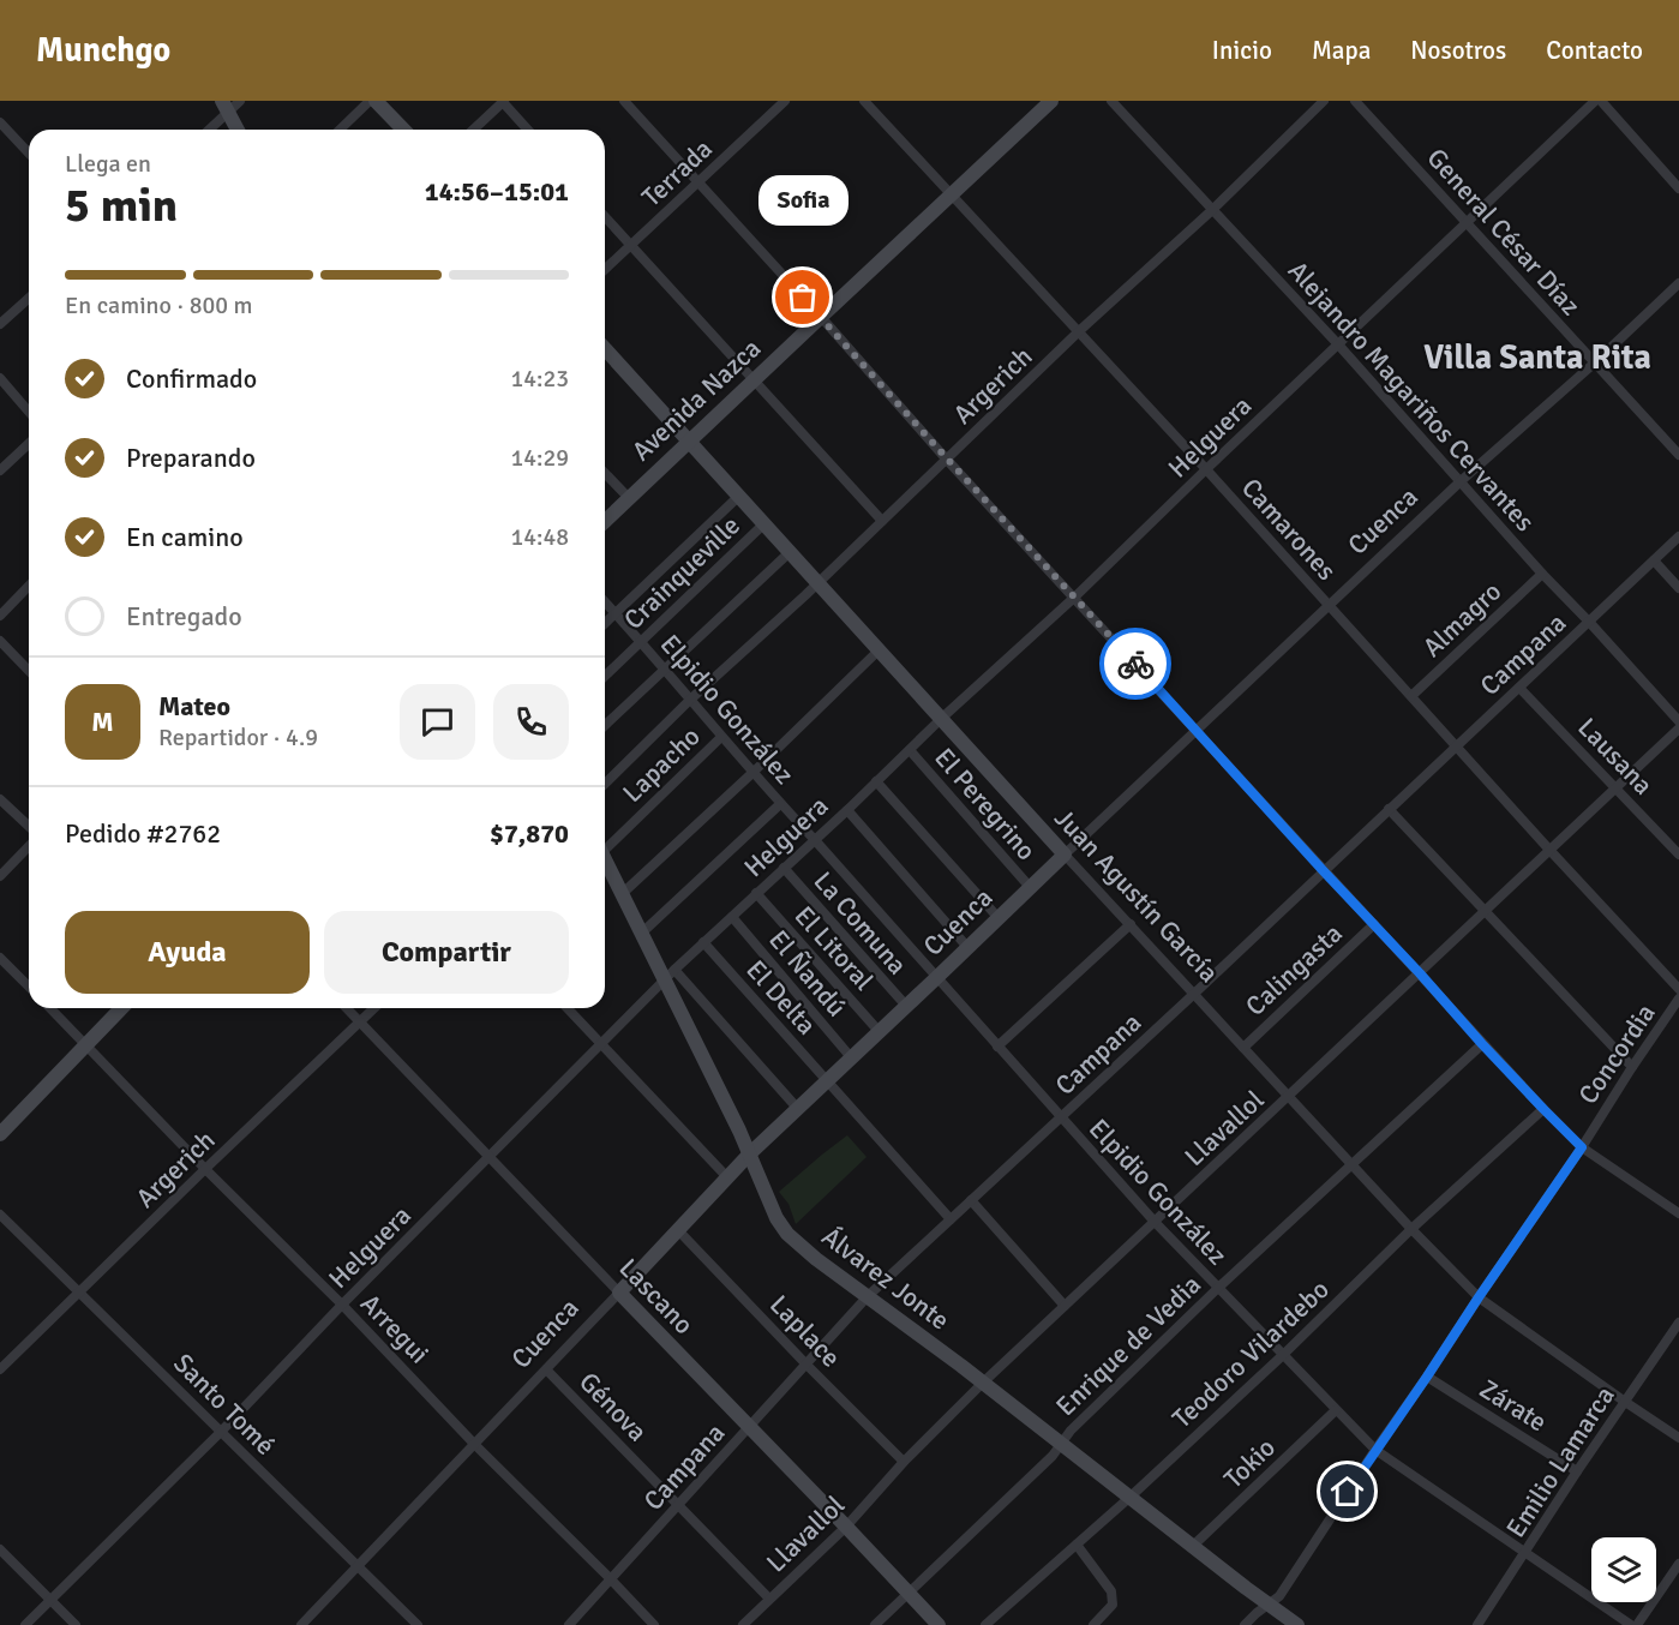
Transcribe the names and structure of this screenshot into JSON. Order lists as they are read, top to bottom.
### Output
{
  "streets": {
    "street": [
      "Terrada",
      "General César Díaz",
      "Argerich",
      "Alejandro Magariños Cervantes",
      "Avenida Nazca",
      "Helguera",
      "Cuenca",
      "Camarones",
      "Crainqueville",
      "Almagro",
      "Campana",
      "Elpidio González",
      "Lausana",
      "Lapacho",
      "El Peregrino",
      "Juan Agustín García",
      "La Comuna",
      "El Litoral",
      "Calingasta",
      "El Ñandú",
      "El Delta",
      "Concordia",
      "Llavallol",
      "Álvarez Jonte",
      "Lascano",
      "Arregui",
      "Laplace",
      "Enrique de Vedia",
      "Teodoro Vilardebo",
      "Santo Tomé",
      "Zárate",
      "Génova",
      "Emilio Lamarca",
      "Tokio"
    ]
  },
  "crossings": [
    ["General César Díaz", "Helguera"],
    ["General César Díaz", "Cuenca"],
    ["Argerich", "Alejandro Magariños Cervantes"],
    ["Argerich", "Camarones"],
    ["Argerich", "Elpidio González"],
    ["Argerich", "Juan Agustín García"],
    ["Argerich", "Lascano"],
    ["Argerich", "Arregui"],
    ["Argerich", "Santo Tomé"],
    ["Alejandro Magariños Cervantes", "Helguera"],
    ["Alejandro Magariños Cervantes", "Cuenca"],
    ["Alejandro Magariños Cervantes", "Almagro"],
    ["Alejandro Magariños Cervantes", "Campana"],
    ["Avenida Nazca", "Camarones"],
    ["Avenida Nazca", "Juan Agustín García"],
    ["Helguera", "Camarones"],
    ["Helguera", "Elpidio González"],
    ["Helguera", "El Peregrino"],
    ["Helguera", "Juan Agustín García"],
    ["Helguera", "La Comuna"],
    ["Helguera", "El Litoral"],
    ["Helguera", "El Ñandú"],
    ["Helguera", "El Delta"],
    ["Helguera", "Álvarez Jonte"],
    ["Helguera", "Lascano"],
    ["Helguera", "Arregui"],
    ["Helguera", "Santo Tomé"],
    ["Cuenca", "Camarones"],
    ["Cuenca", "Elpidio González"],
    ["Cuenca", "El Peregrino"],
    ["Cuenca", "Juan Agustín García"],
    ["Cuenca", "La Comuna"],
    ["Cuenca", "El Litoral"],
    ["Cuenca", "El Ñandú"],
    ["Cuenca", "El Delta"],
    ["Cuenca", "Álvarez Jonte"],
    ["Cuenca", "Lascano"],
    ["Cuenca", "Arregui"],
    ["Cuenca", "Laplace"],
    ["Cuenca", "Santo Tomé"],
    ["Cuenca", "Génova"],
    ["Camarones", "Almagro"],
    ["Camarones", "Campana"],
    ["Camarones", "Llavallol"],
    ["Crainqueville", "Elpidio González"],
    ["Crainqueville", "Juan Agustín García"],
    ["Campana", "Elpidio González"],
    ["Campana", "Lausana"],
    ["Campana", "Juan Agustín García"],
    ["Campana", "El Delta"],
    ["Campana", "Álvarez Jonte"],
    ["Campana", "Lascano"],
    ["Campana", "Arregui"],
    ["Campana", "Laplace"],
    ["Campana", "Génova"],
    ["Elpidio González", "Lapacho"],
    ["Elpidio González", "Concordia"],
    ["Elpidio González", "Llavallol"],
    ["Elpidio González", "Enrique de Vedia"],
    ["Elpidio González", "Teodoro Vilardebo"],
    ["Elpidio González", "Emilio Lamarca"],
    ["Elpidio González", "Tokio"],
    ["Lausana", "Llavallol"],
    ["Juan Agustín García", "Calingasta"],
    ["Juan Agustín García", "Concordia"],
    ["Juan Agustín García", "Llavallol"],
    ["Juan Agustín García", "Enrique de Vedia"],
    ["Juan Agustín García", "Teodoro Vilardebo"],
    ["Juan Agustín García", "Emilio Lamarca"],
    ["Concordia", "Álvarez Jonte"],
    ["Concordia", "Zárate"],
    ["Llavallol", "Álvarez Jonte"],
    ["Llavallol", "Lascano"],
    ["Llavallol", "Laplace"],
    ["Llavallol", "Génova"],
    ["Álvarez Jonte", "Enrique de Vedia"],
    ["Álvarez Jonte", "Teodoro Vilardebo"],
    ["Álvarez Jonte", "Tokio"],
    ["Lascano", "Enrique de Vedia"],
    ["Zárate", "Emilio Lamarca"]
  ],
  "districts": ["Villa Santa Rita"],
  "places": ["Sofia"],
  "page": {
    "header": "Munchgo",
    "nav": [
      "Inicio",
      "Mapa",
      "Nosotros",
      "Contacto"
    ],
    "heading": ["5 min", "Llega en", "14:56–15:01"],
    "panel": [
      "Mateo",
      "Repartidor · 4.9",
      "Pedido #2762",
      "$7,870"
    ],
    "bubble": "Sofia",
    "bar": "En camino · 800 m",
    "list": [
      ["Confirmado", "14:23"],
      ["Preparando", "14:29"],
      ["En camino", "14:48"],
      "Entregado"
    ],
    "round": "M",
    "buttons": ["Ayuda", "Compartir"]
  }
}
